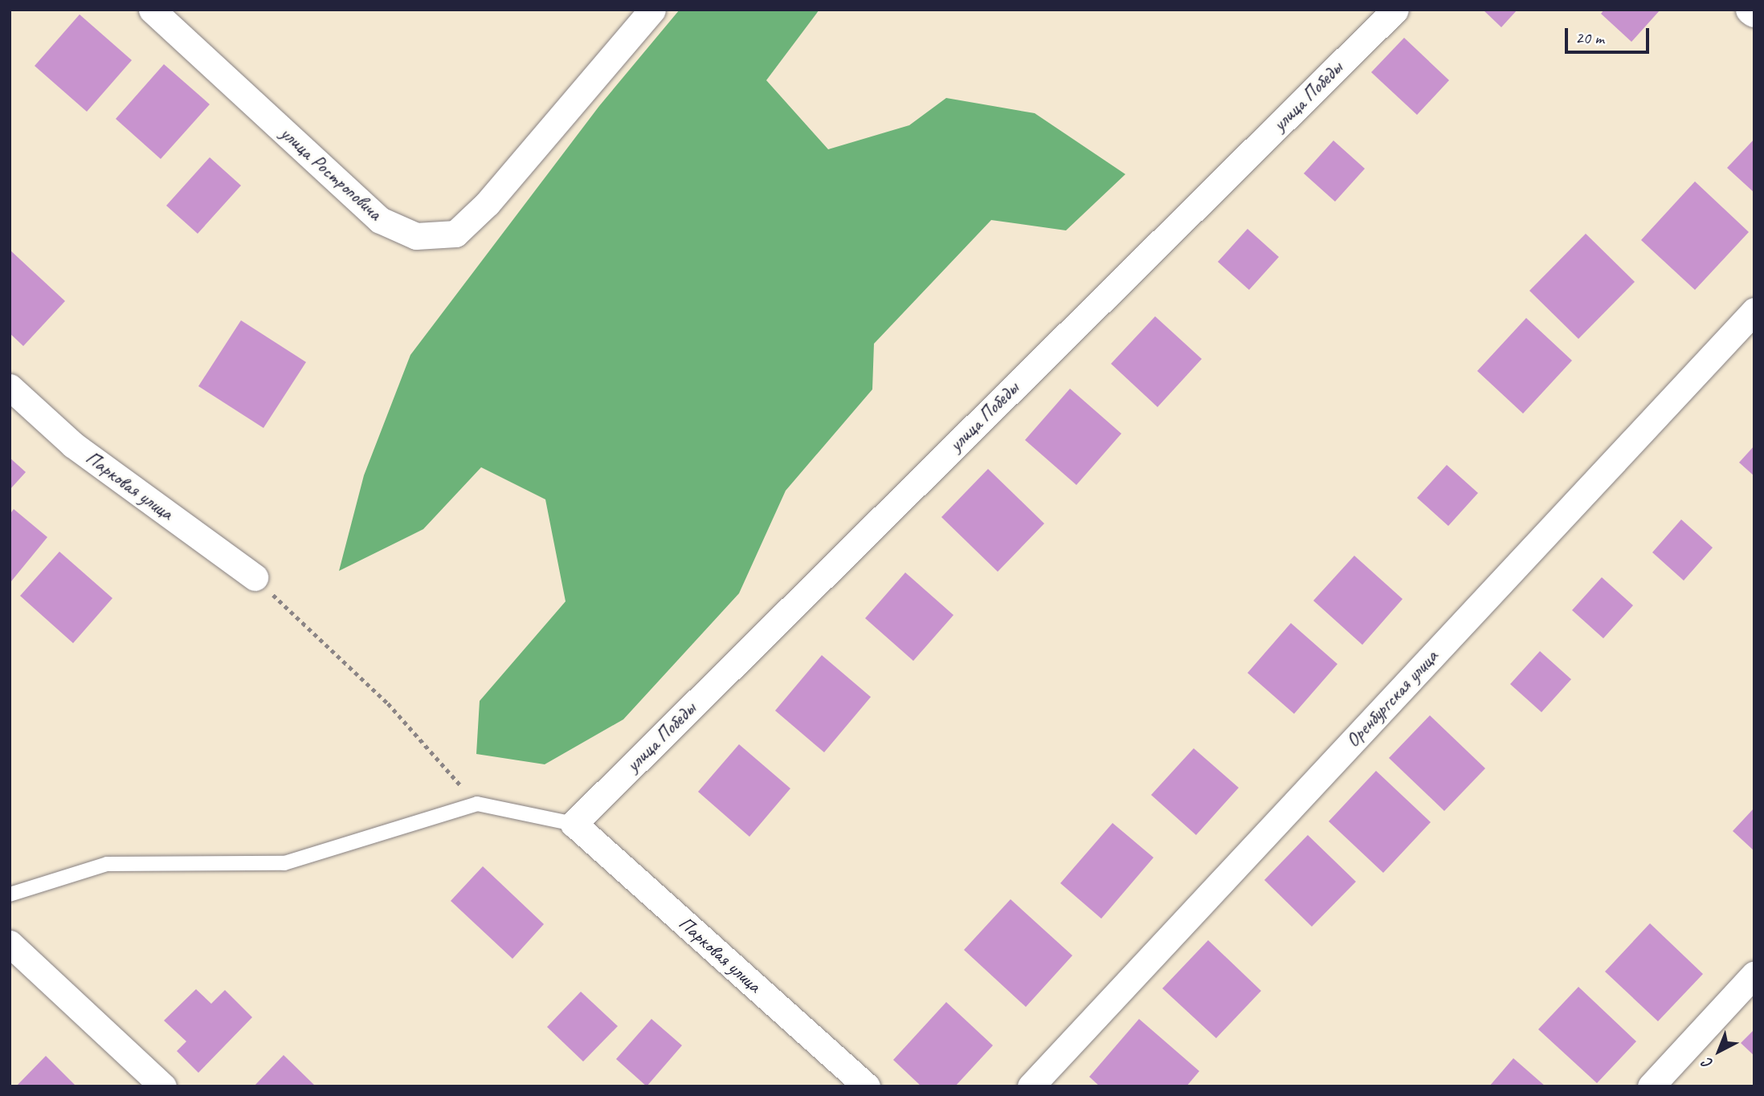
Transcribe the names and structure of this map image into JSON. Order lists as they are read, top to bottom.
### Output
{
  "streets": {
    "street": [
      "улица Победы",
      "улица Ростроповича",
      "Парковая улица",
      "Оренбургская улица"
    ]
  },
  "crossings": [
    ["улица Победы", "Парковая улица"]
  ],
  "scale_bar": "20 m",
  "north": "bottom left"
}
